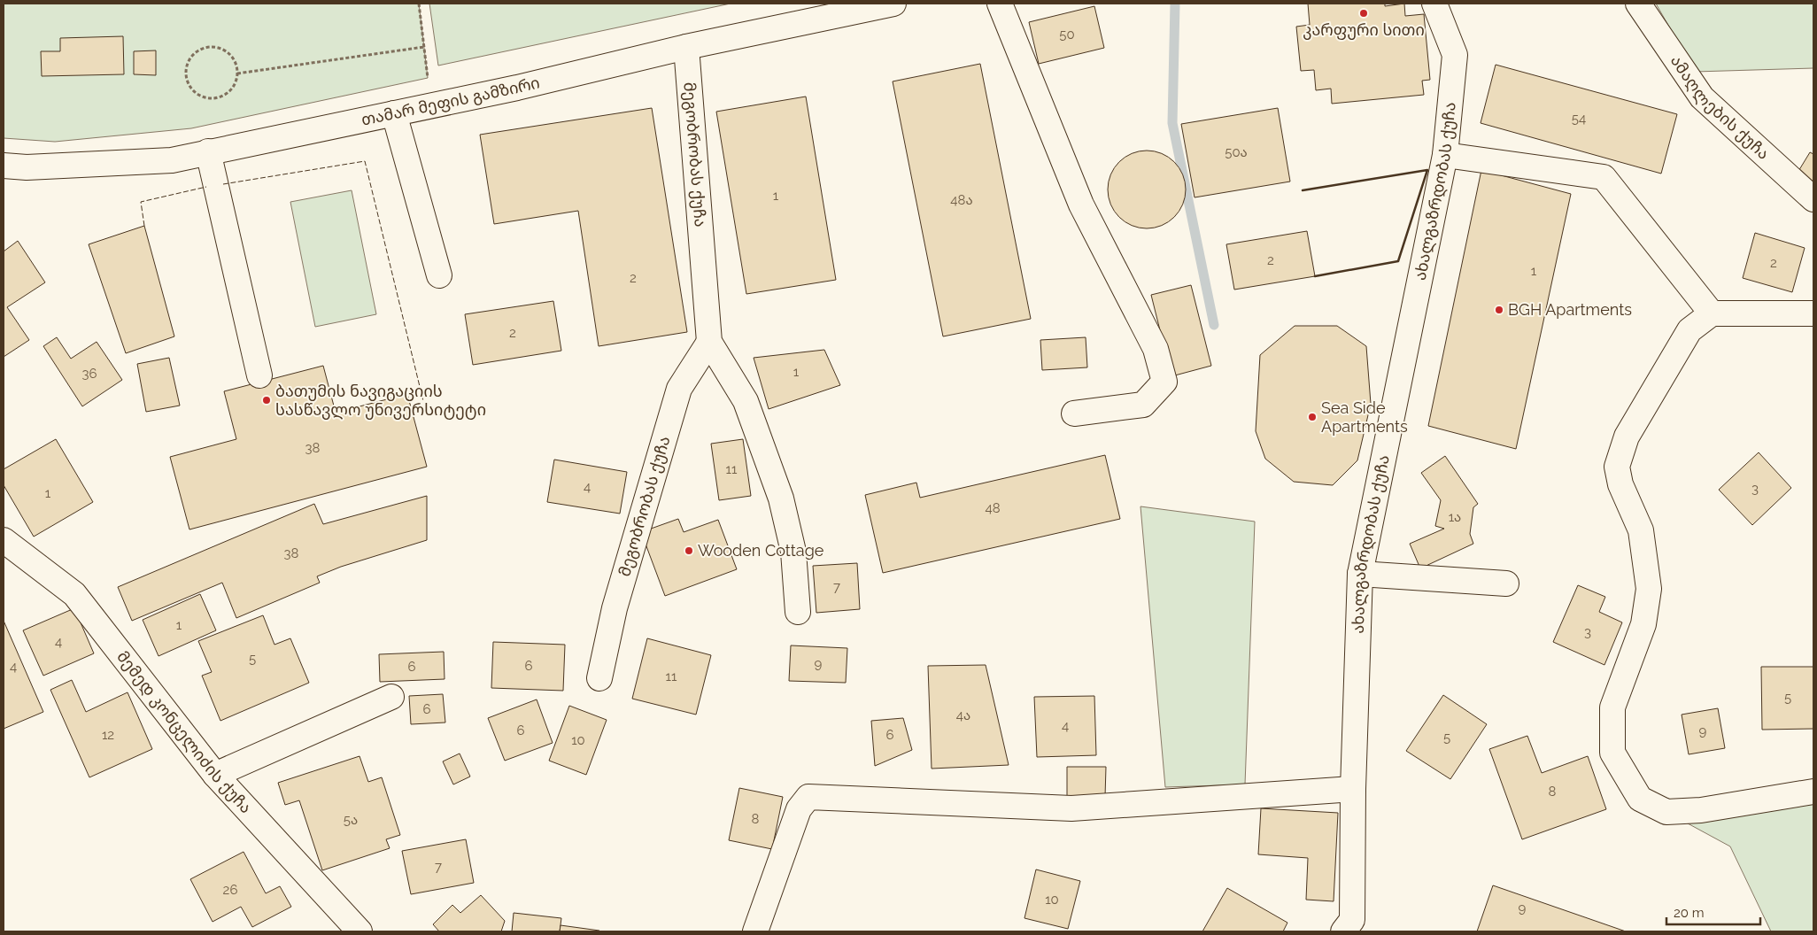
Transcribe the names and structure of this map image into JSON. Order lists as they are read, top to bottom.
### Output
{
  "streets": {
    "street": [
      "თამარ მეფის გამზირი",
      "ამაღლების ქუჩა",
      "მეგობრობას ქუჩა",
      "ახალგაზრდობას ქუჩა",
      "მემედ კონცელიძის ქუჩა"
    ]
  },
  "crossings": [
    ["თამარ მეფის გამზირი", "მეგობრობას ქუჩა"]
  ],
  "places": [
    "კარფური სითი",
    "BGH Apartments",
    "ბათუმის ნავიგაციის სასწავლო უნივერსიტეტი",
    "Sea Side Apartments",
    "Wooden Cottage"
  ],
  "house_numbers": [
    "50",
    "54",
    "50ა",
    "1",
    "48ა",
    "2",
    "2",
    "1",
    "2",
    "2",
    "1",
    "36",
    "38",
    "11",
    "4",
    "3",
    "1",
    "48",
    "1ა",
    "38",
    "7",
    "1",
    "3",
    "4",
    "5",
    "9",
    "6",
    "4",
    "6",
    "11",
    "5",
    "6",
    "4ა",
    "4",
    "6",
    "9",
    "12",
    "6",
    "5",
    "10",
    "8",
    "8",
    "5ა",
    "7",
    "26",
    "10",
    "9"
  ],
  "scale_bar": "20 m"
}
